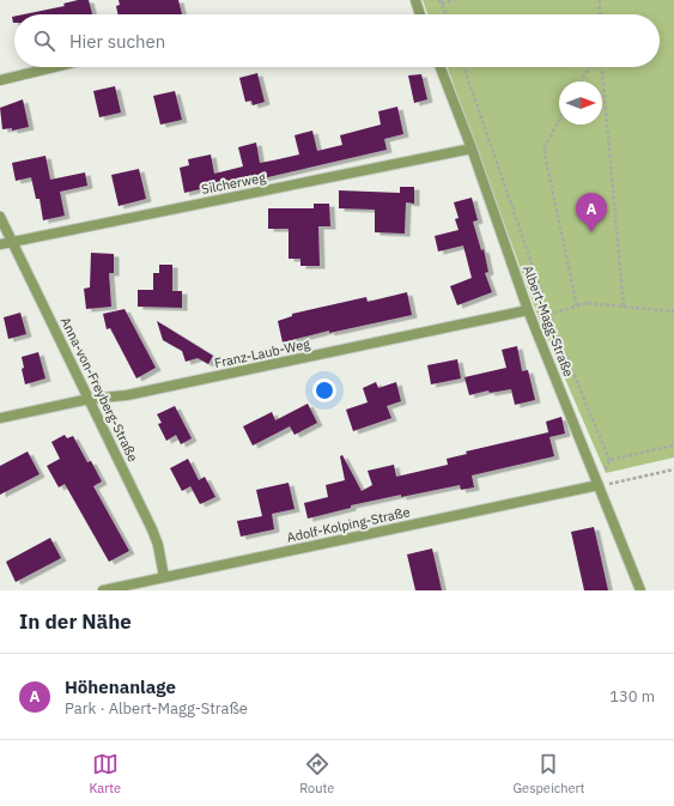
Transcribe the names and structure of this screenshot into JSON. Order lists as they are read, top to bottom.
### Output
{
  "streets": {
    "street": [
      "Silcherweg",
      "Albert-Magg-Straße",
      "Franz-Laub-Weg",
      "Anna-von-Freyberg-Straße",
      "Adolf-Kolping-Straße"
    ]
  },
  "crossings": [
    ["Silcherweg", "Albert-Magg-Straße"],
    ["Silcherweg", "Anna-von-Freyberg-Straße"],
    ["Albert-Magg-Straße", "Franz-Laub-Weg"],
    ["Albert-Magg-Straße", "Adolf-Kolping-Straße"],
    ["Franz-Laub-Weg", "Anna-von-Freyberg-Straße"],
    ["Anna-von-Freyberg-Straße", "Adolf-Kolping-Straße"]
  ],
  "north": "right",
  "page": {
    "search": "Hier suchen",
    "pins": "A",
    "heading": "In der Nähe",
    "list": [
      {
        "mark": "A",
        "name": "Höhenanlage",
        "note": "Park · Albert-Magg-Straße",
        "value": "130 m"
      }
    ],
    "nav": ["Karte", "Route", "Gespeichert"]
  }
}
